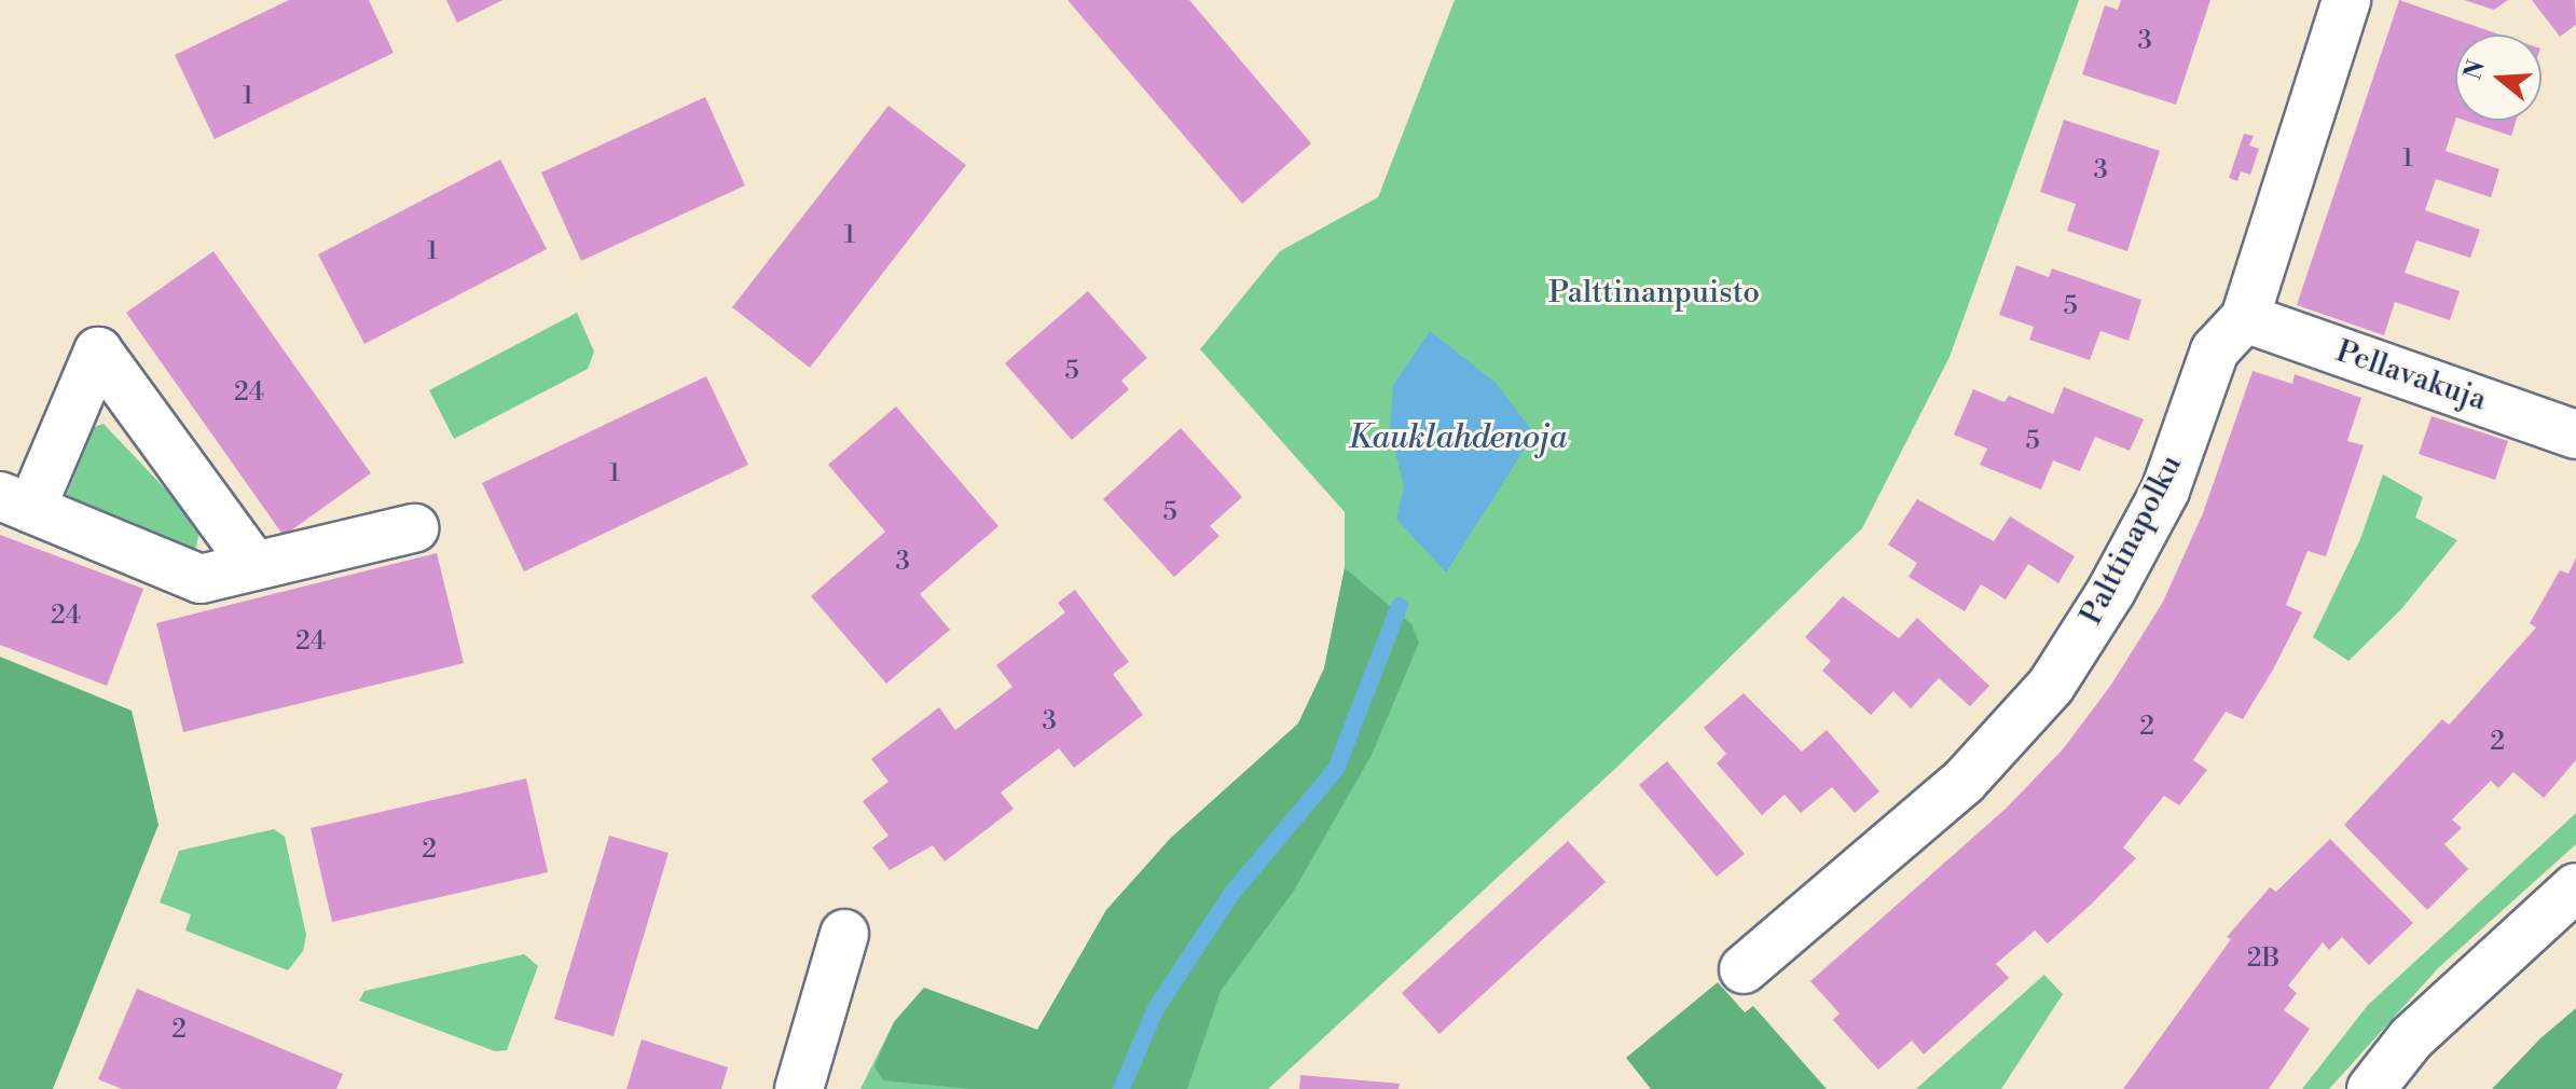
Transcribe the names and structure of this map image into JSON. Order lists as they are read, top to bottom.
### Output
{
  "streets": {
    "street": ["Pellavakuja", "Palttinapolku"]
  },
  "crossings": [
    ["Pellavakuja", "Palttinapolku"]
  ],
  "water": ["Kauklahdenoja"],
  "parks": ["Palttinanpuisto"],
  "house_numbers": [
    "3",
    "1",
    "1",
    "3",
    "1",
    "1",
    "5",
    "5",
    "24",
    "5",
    "1",
    "5",
    "3",
    "24",
    "24",
    "3",
    "2",
    "2",
    "2",
    "2B",
    "2"
  ],
  "north": "left"
}
